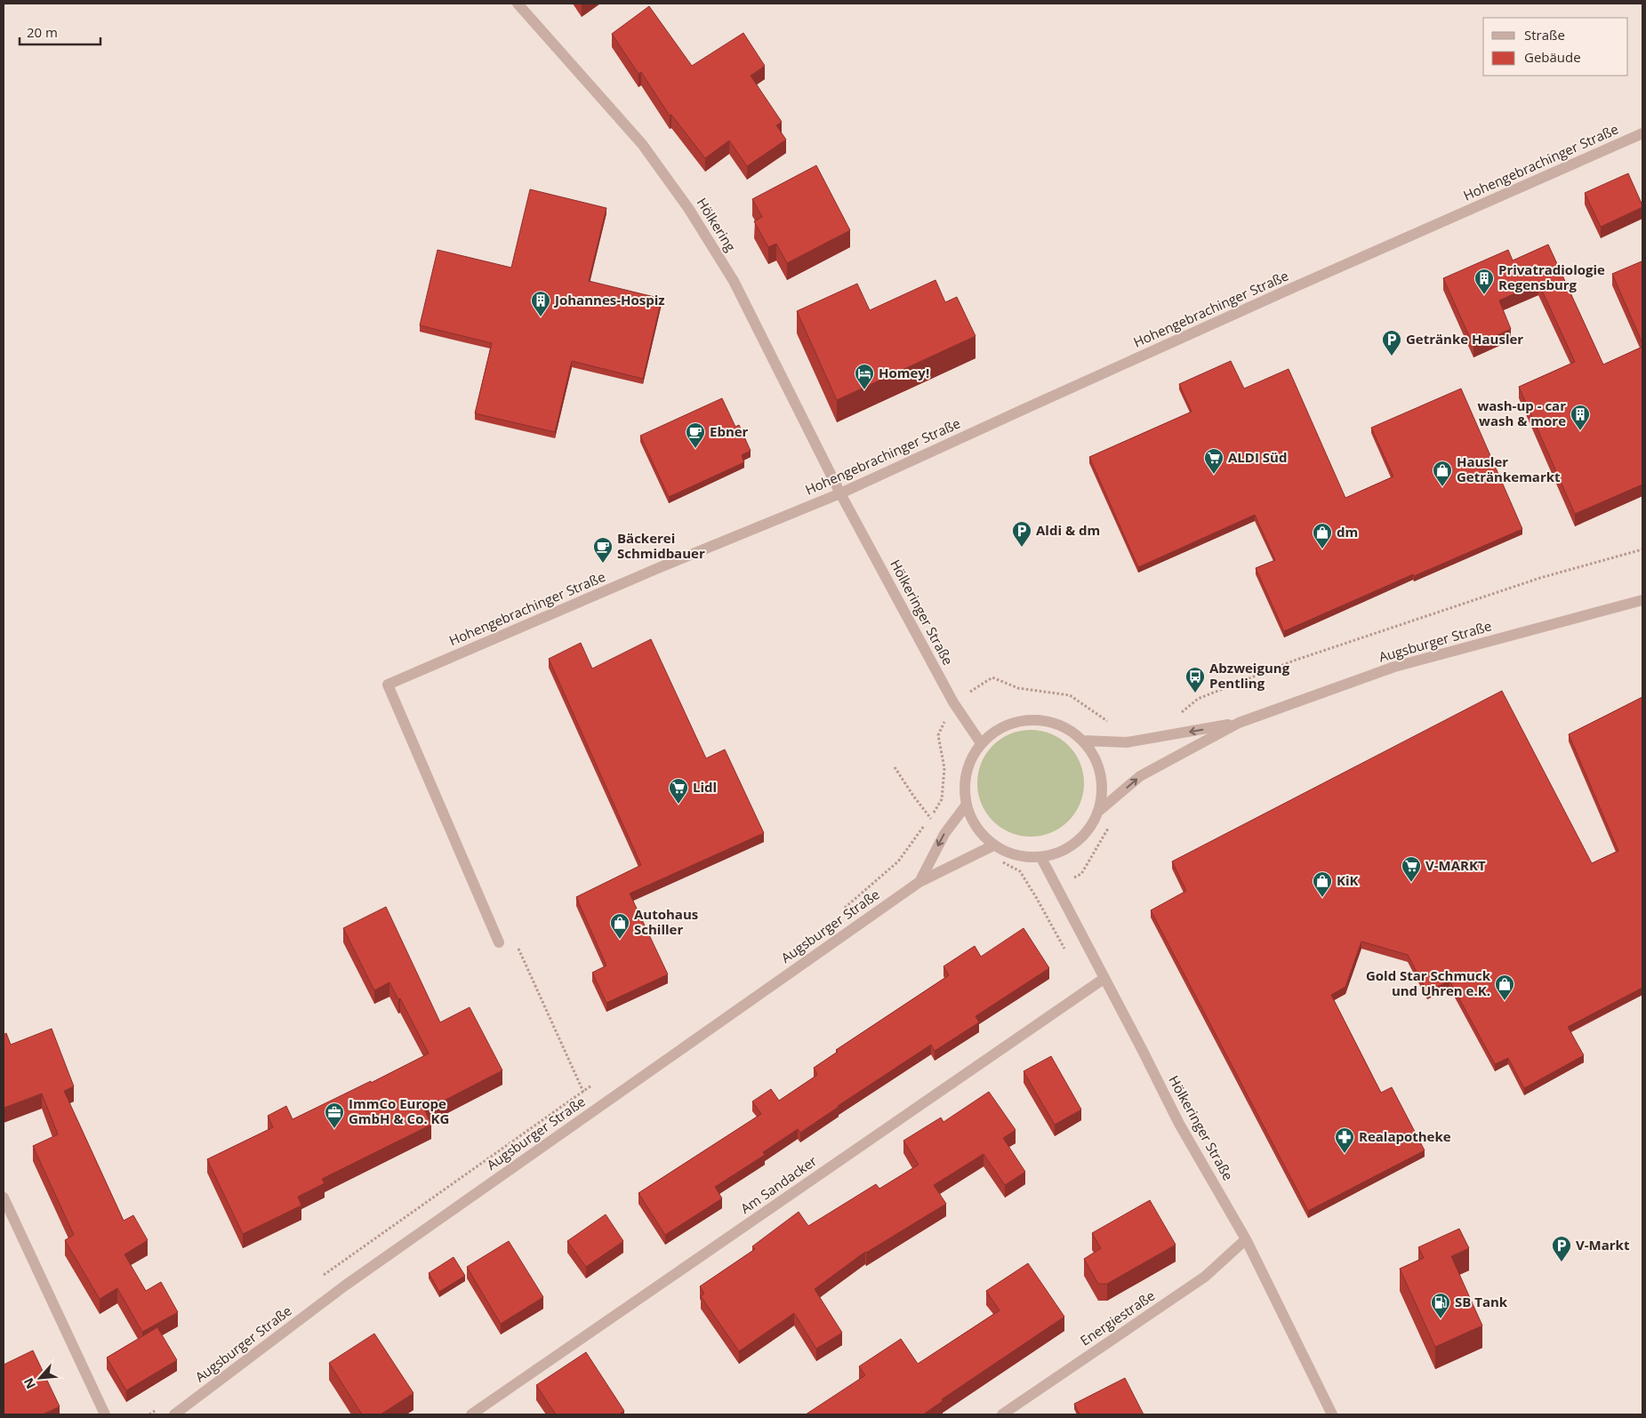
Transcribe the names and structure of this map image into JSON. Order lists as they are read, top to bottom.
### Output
{
  "streets": {
    "street": [
      "Hohengebrachinger Straße",
      "Hölkering",
      "Hölkeringer Straße",
      "Augsburger Straße",
      "Am Sandacker",
      "Energiestraße"
    ]
  },
  "crossings": [
    ["Hohengebrachinger Straße", "Hölkering"],
    ["Hohengebrachinger Straße", "Hölkeringer Straße"],
    ["Hölkering", "Hölkeringer Straße"],
    ["Hölkeringer Straße", "Augsburger Straße"],
    ["Hölkeringer Straße", "Am Sandacker"],
    ["Hölkeringer Straße", "Energiestraße"]
  ],
  "places": {
    "building": ["Privatradiologie Regensburg", "Johannes-Hospiz", "wash-up - car wash & more"],
    "parking": ["Getränke Hausler", "Aldi & dm", "V-Markt"],
    "hotel": ["Homey!"],
    "cafe": ["Ebner", "Bäckerei Schmidbauer"],
    "supermarket": ["ALDI Süd", "Lidl", "V-MARKT"],
    "shop": [
      "Hausler Getränkemarkt",
      "dm",
      "KiK",
      "Autohaus Schiller",
      "Gold Star Schmuck und Uhren e.K."
    ],
    "bus stop": ["Abzweigung Pentling"],
    "office": ["ImmCo Europe GmbH & Co. KG"],
    "pharmacy": ["Realapotheke"],
    "fuel station": ["SB Tank"]
  },
  "legend": ["Straße", "Gebäude"],
  "scale_bar": "20 m",
  "north": "bottom left"
}
